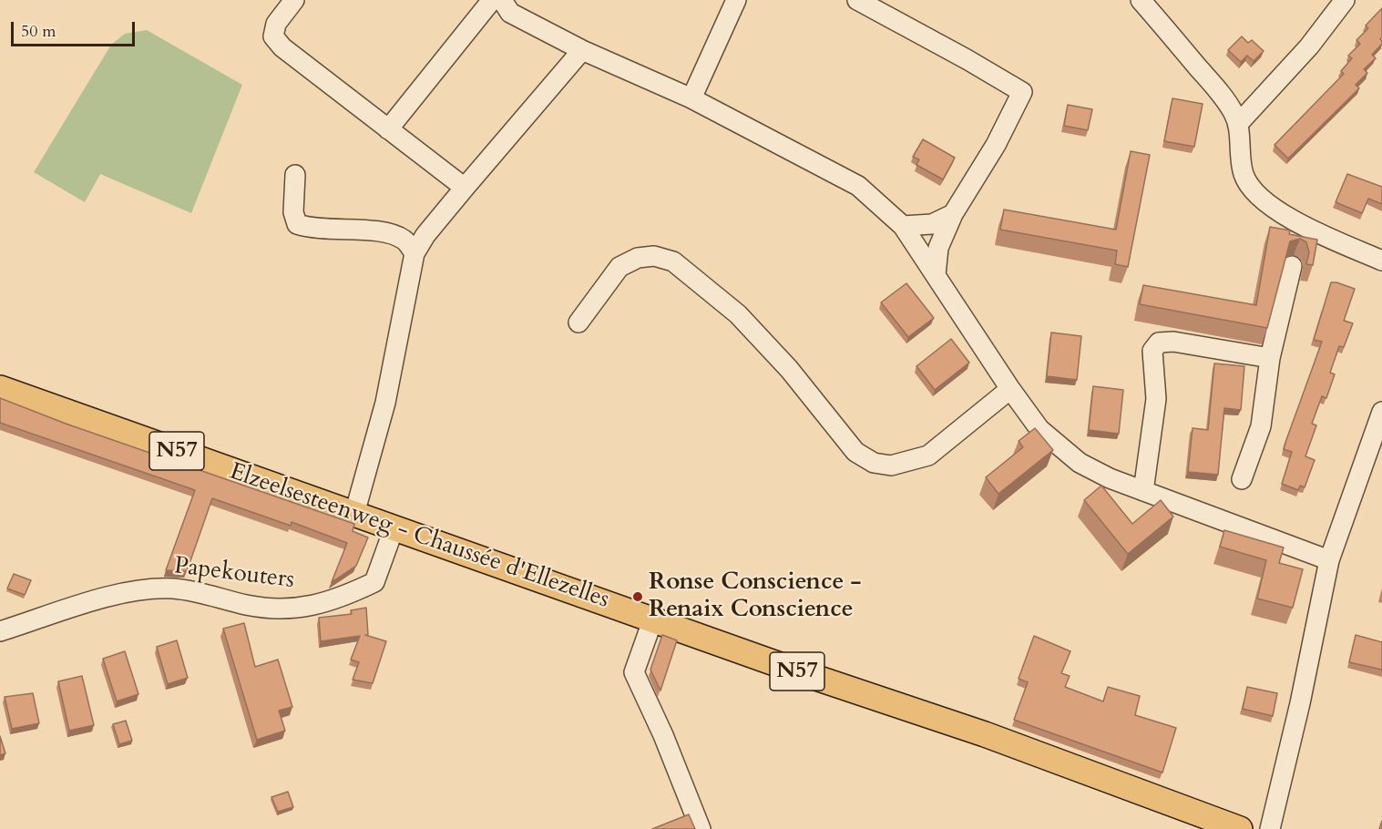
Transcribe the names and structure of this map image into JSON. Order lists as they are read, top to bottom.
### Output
{
  "streets": {
    "main road": ["N57", "Elzeelsesteenweg - Chaussée d'Ellezelles"],
    "street": ["Papekouters"]
  },
  "crossings": [
    ["Elzeelsesteenweg - Chaussée d'Ellezelles", "Papekouters"]
  ],
  "places": ["Ronse Conscience - Renaix Conscience"],
  "scale_bar": "50 m"
}
